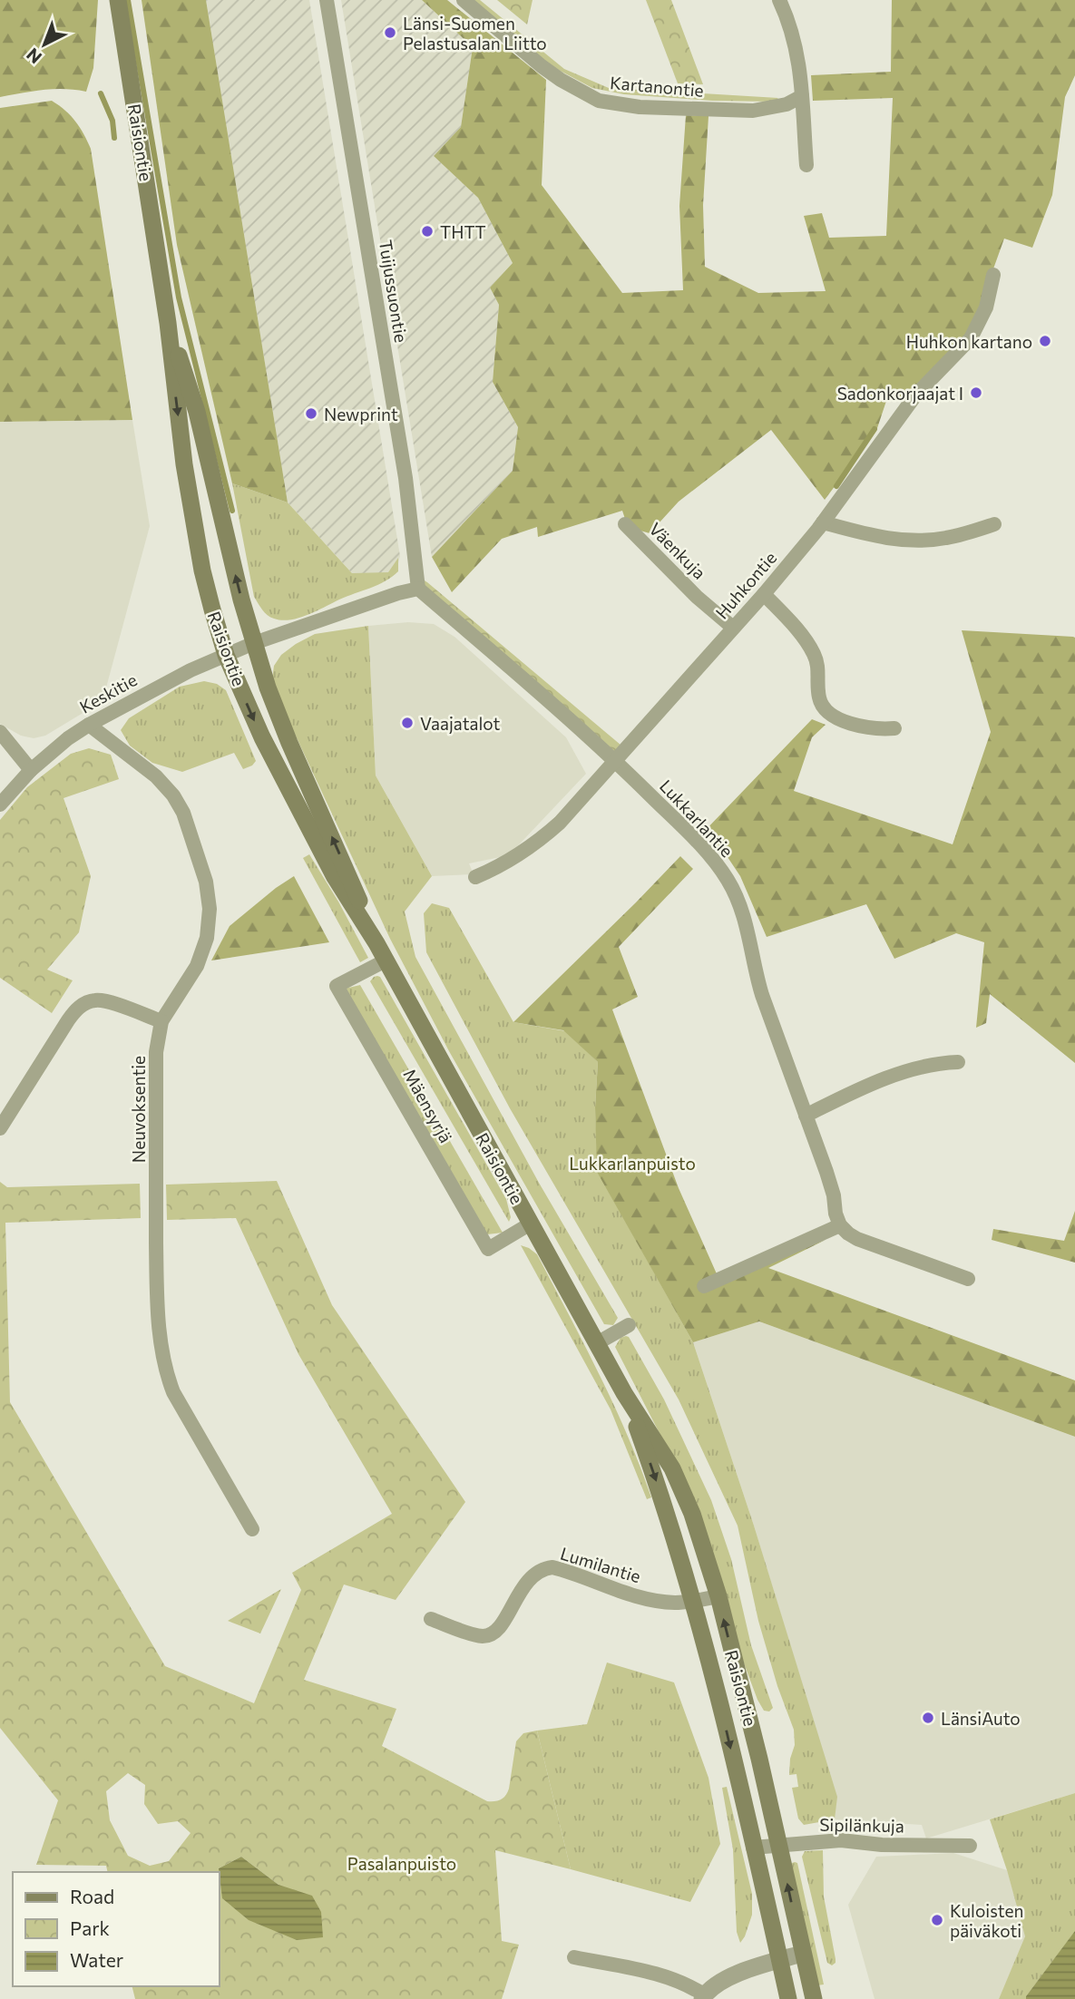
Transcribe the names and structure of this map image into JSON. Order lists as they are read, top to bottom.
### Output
{
  "streets": {
    "main road": ["Raisiontie"],
    "street": [
      "Kartanontie",
      "Tuijussuontie",
      "Väenkuja",
      "Huhkontie",
      "Keskitie",
      "Lukkarlantie",
      "Mäensyrjä",
      "Neuvoksentie",
      "Lumilantie",
      "Sipilänkuja"
    ]
  },
  "crossings": [
    ["Raisiontie", "Keskitie"],
    ["Raisiontie", "Mäensyrjä"],
    ["Raisiontie", "Lumilantie"],
    ["Raisiontie", "Sipilänkuja"],
    ["Tuijussuontie", "Lukkarlantie"],
    ["Väenkuja", "Huhkontie"],
    ["Huhkontie", "Lukkarlantie"],
    ["Keskitie", "Neuvoksentie"]
  ],
  "parks": ["Lukkarlanpuisto", "Pasalanpuisto"],
  "places": [
    "Länsi-Suomen Pelastusalan Liitto",
    "THTT",
    "Huhkon kartano",
    "Sadonkorjaajat I",
    "Newprint",
    "Vaajatalot",
    "LänsiAuto",
    "Kuloisten päiväkoti"
  ],
  "legend": ["Road", "Park", "Water"],
  "north": "bottom left"
}
